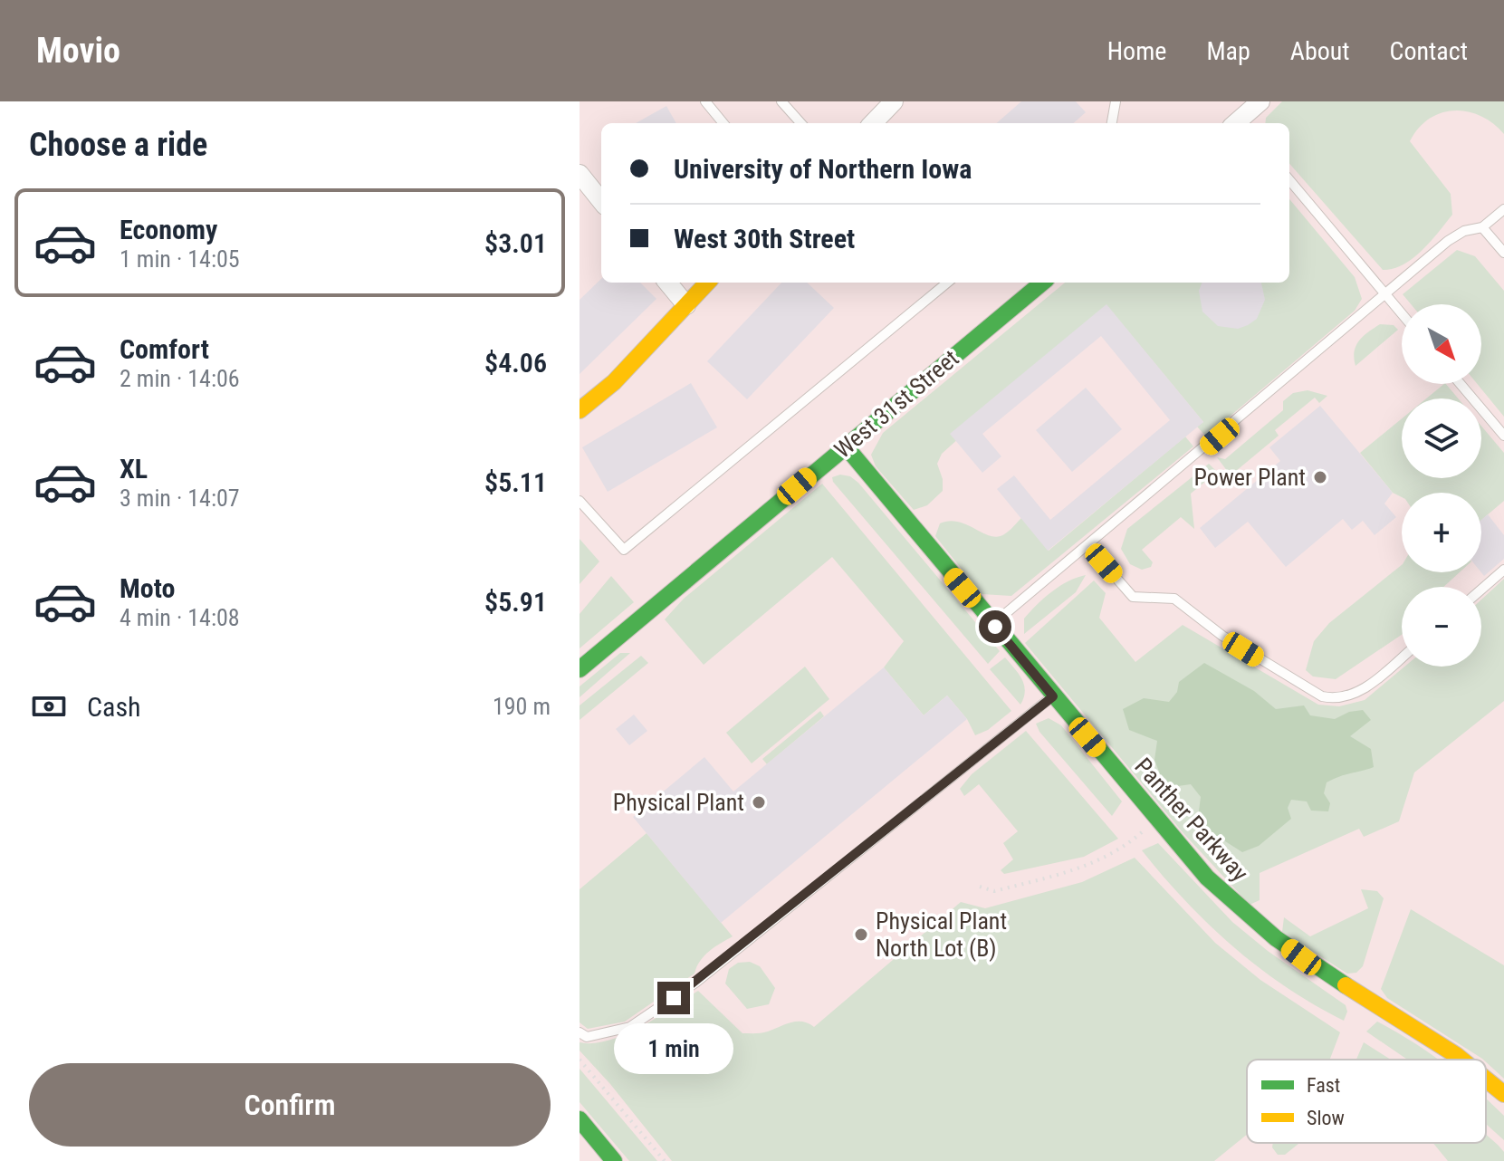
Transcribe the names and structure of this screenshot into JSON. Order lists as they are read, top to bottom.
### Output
{
  "streets": {
    "street": ["West 31st Street", "Panther Parkway"]
  },
  "crossings": [
    ["West 31st Street", "Panther Parkway"]
  ],
  "places": ["Power Plant", "Physical Plant", "Physical Plant North Lot (B)"],
  "legend": ["Fast", "Slow"],
  "north": "bottom right",
  "page": {
    "header": "Movio",
    "nav": [
      "Home",
      "Map",
      "About",
      "Contact"
    ],
    "heading": "Choose a ride",
    "banner": ["University of Northern Iowa", "West 30th Street"],
    "list": [
      {
        "name": "Economy",
        "note": "1 min · 14:05",
        "value": "$3.01"
      },
      {
        "name": "Comfort",
        "note": "2 min · 14:06",
        "value": "$4.06"
      },
      {
        "name": "XL",
        "note": "3 min · 14:07",
        "value": "$5.11"
      },
      {
        "name": "Moto",
        "note": "4 min · 14:08",
        "value": "$5.91"
      }
    ],
    "map_buttons": ["+", "−"],
    "pay": ["Cash", "190 m"],
    "bubble": "1 min",
    "buttons": "Confirm"
  }
}
